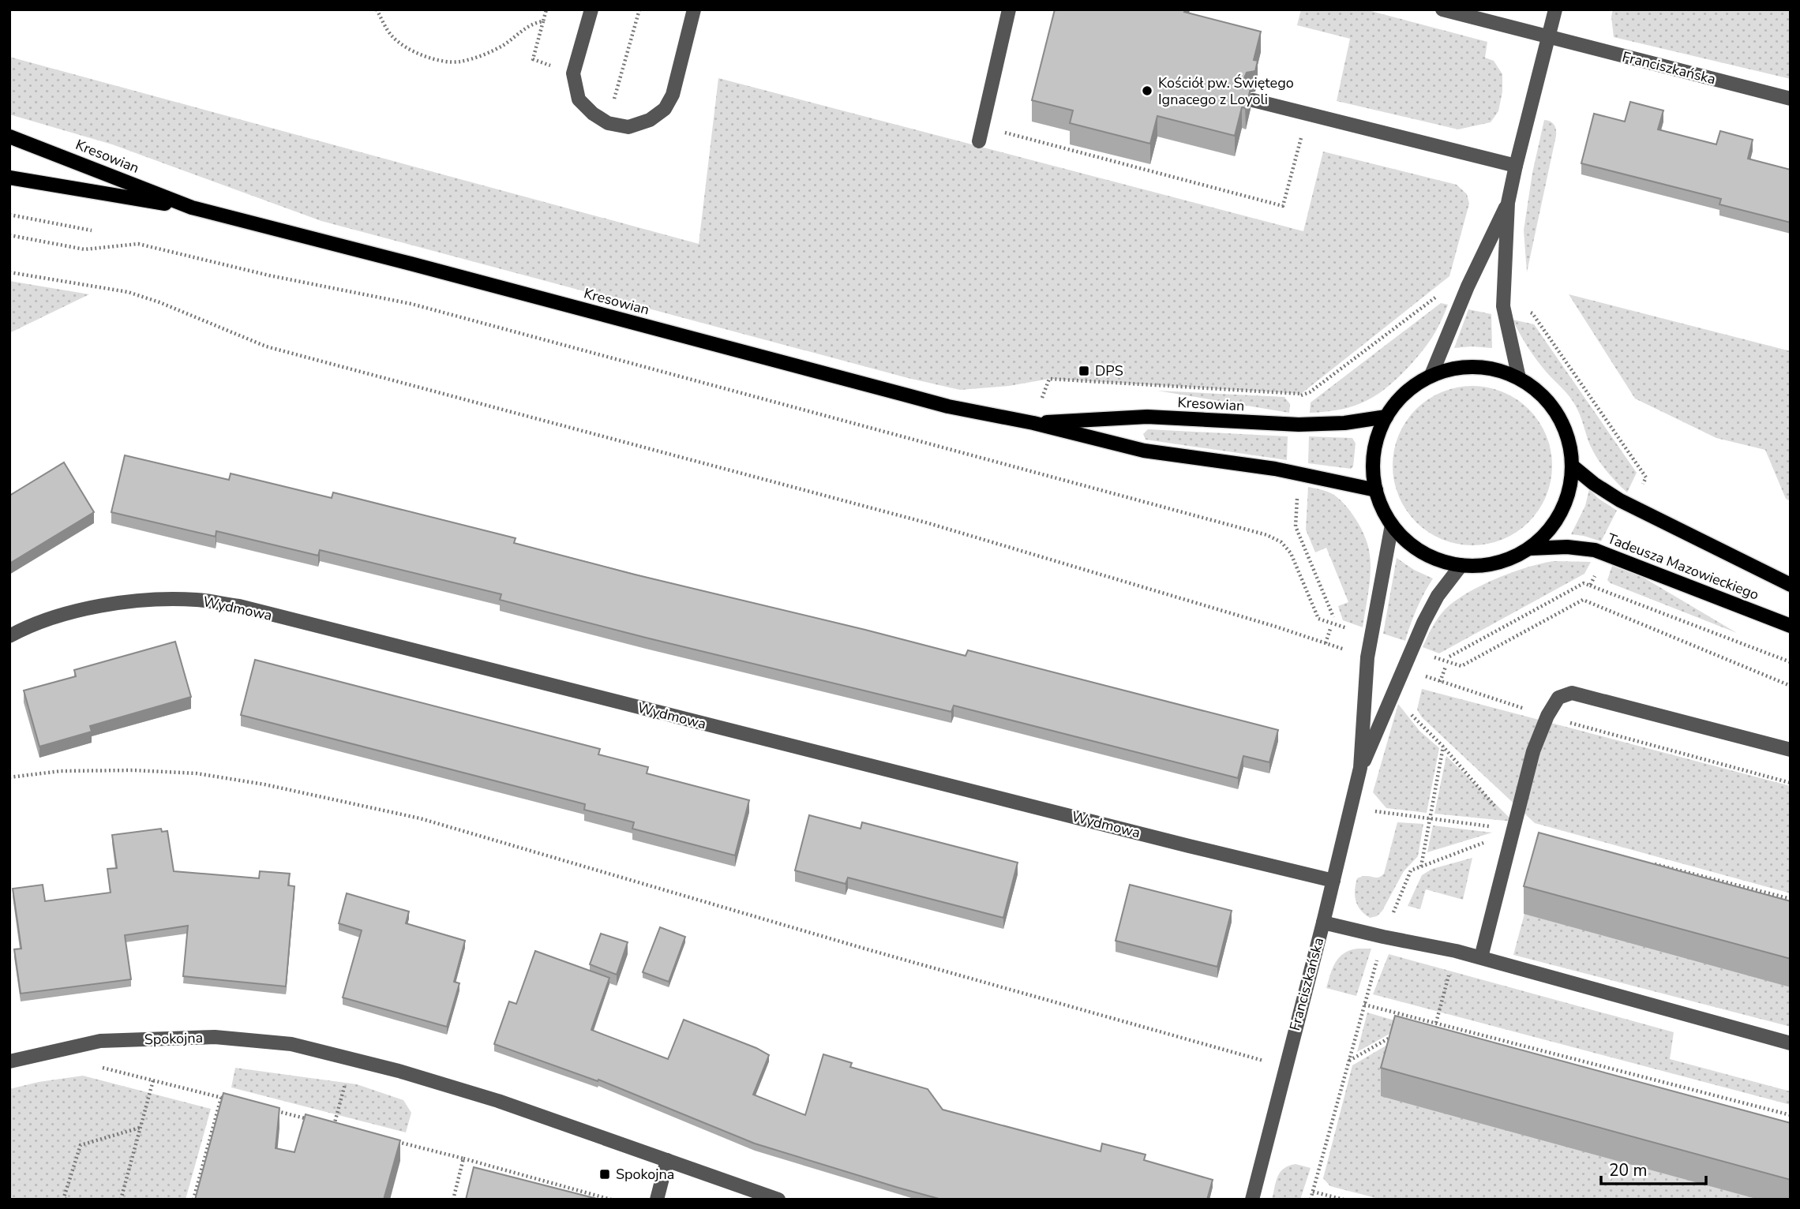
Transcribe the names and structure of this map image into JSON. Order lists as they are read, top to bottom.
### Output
{
  "streets": {
    "main road": ["Kresowian", "Tadeusza Mazowieckiego"],
    "street": ["Franciszkańska", "Wydmowa", "Spokojna"]
  },
  "crossings": [
    ["Franciszkańska", "Wydmowa"]
  ],
  "places": {
    "other": ["Kościół pw. Świętego Ignacego z Loyoli"],
    "transit": ["DPS", "Spokojna"]
  },
  "scale_bar": "20 m"
}
